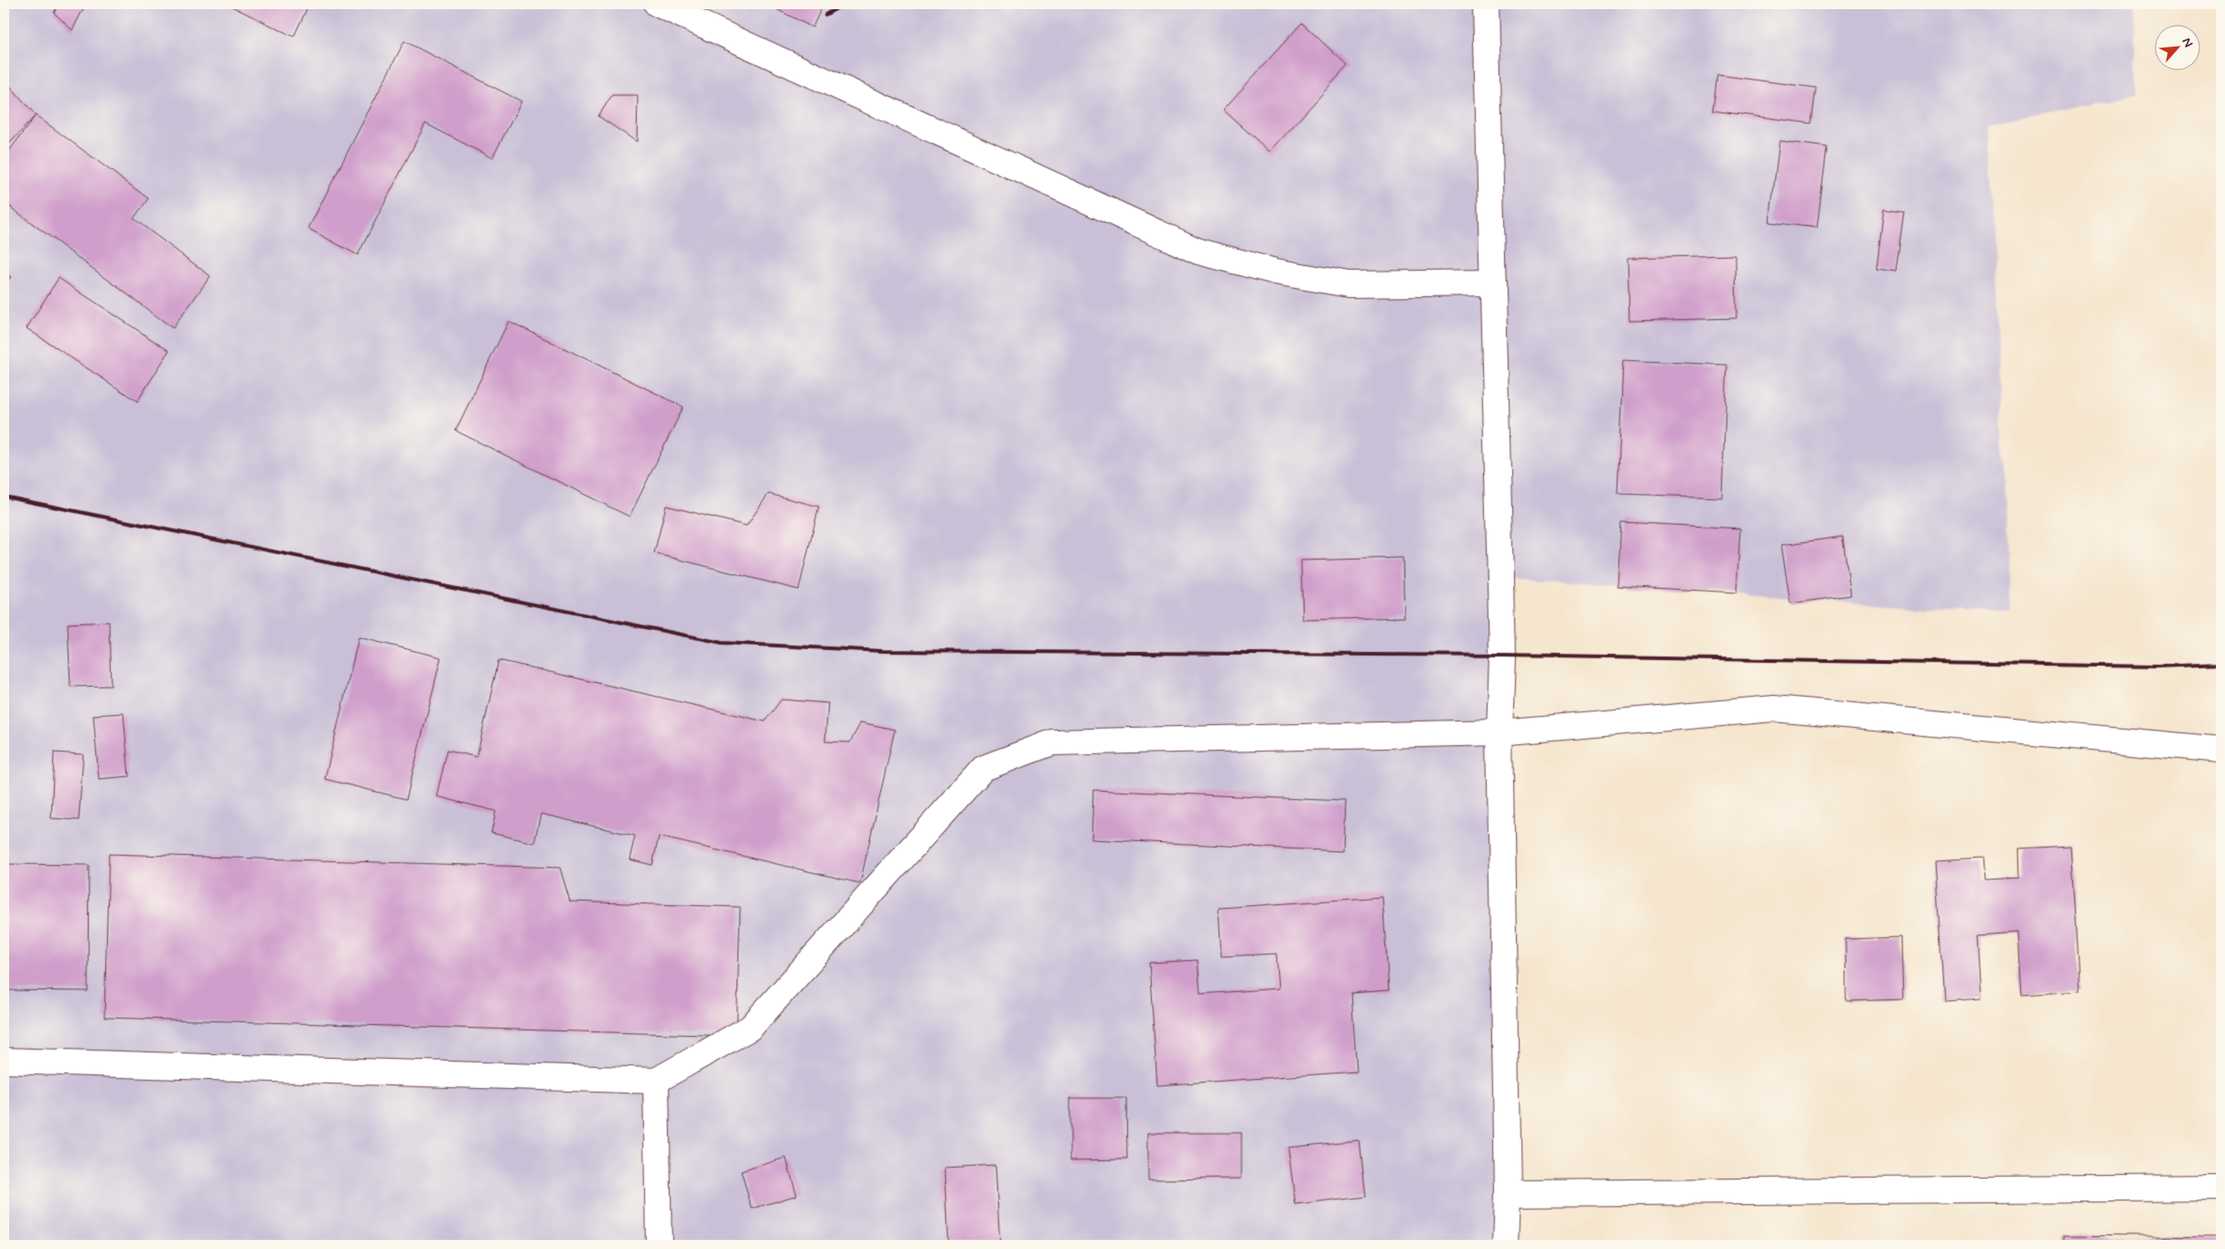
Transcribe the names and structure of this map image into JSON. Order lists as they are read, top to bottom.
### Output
{
  "north": "top right"
}
